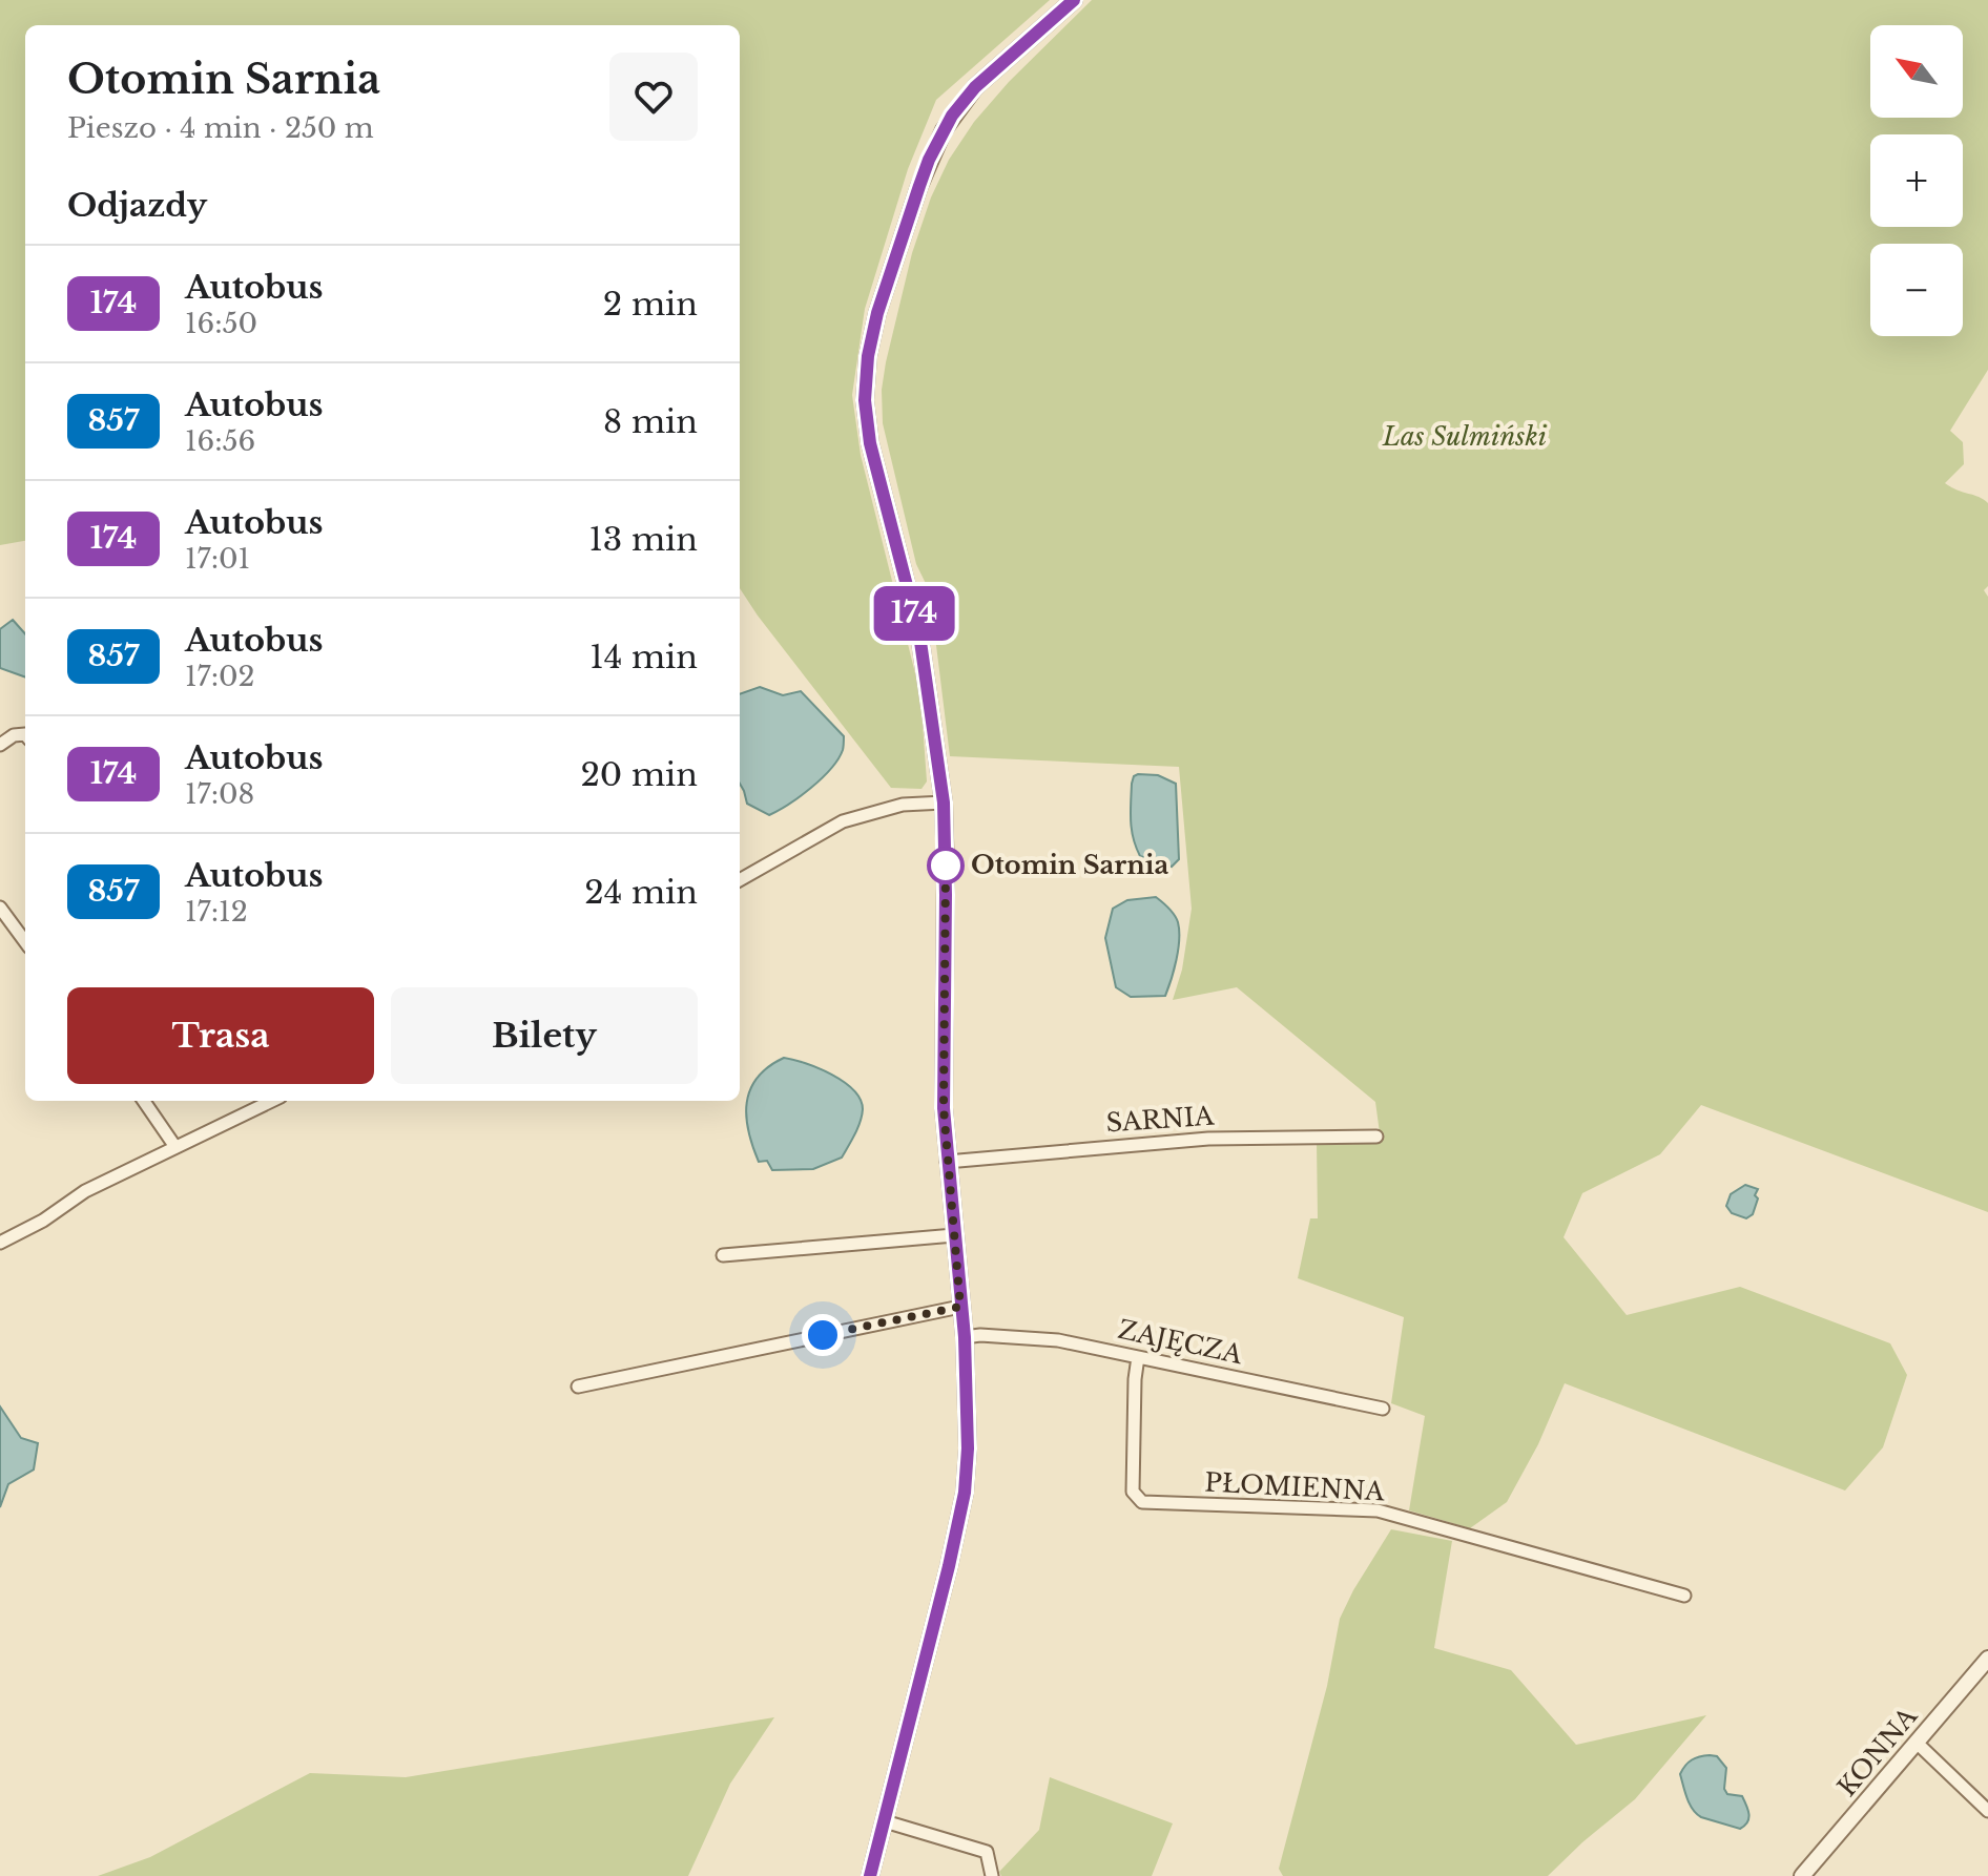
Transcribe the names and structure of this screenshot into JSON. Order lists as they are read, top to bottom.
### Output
{
  "streets": {
    "street": [
      "SARNIA",
      "ZAJĘCZA",
      "PŁOMIENNA",
      "KONNA"
    ]
  },
  "crossings": [
    ["ZAJĘCZA", "PŁOMIENNA"]
  ],
  "parks": ["Las Sulmiński"],
  "places": ["Otomin Sarnia"],
  "lines": ["bus line 174"],
  "north": "top left",
  "page": {
    "on_map": "174",
    "map_buttons": ["+", "−"],
    "heading": [
      ["Otomin Sarnia", "Pieszo · 4 min · 250 m"],
      "Odjazdy"
    ],
    "list": [
      {
        "mark": "174",
        "name": "Autobus",
        "note": "16:50",
        "value": "2 min"
      },
      {
        "mark": "857",
        "name": "Autobus",
        "note": "16:56",
        "value": "8 min"
      },
      {
        "mark": "174",
        "name": "Autobus",
        "note": "17:01",
        "value": "13 min"
      },
      {
        "mark": "857",
        "name": "Autobus",
        "note": "17:02",
        "value": "14 min"
      },
      {
        "mark": "174",
        "name": "Autobus",
        "note": "17:08",
        "value": "20 min"
      },
      {
        "mark": "857",
        "name": "Autobus",
        "note": "17:12",
        "value": "24 min"
      }
    ],
    "buttons": ["Trasa", "Bilety"]
  }
}
